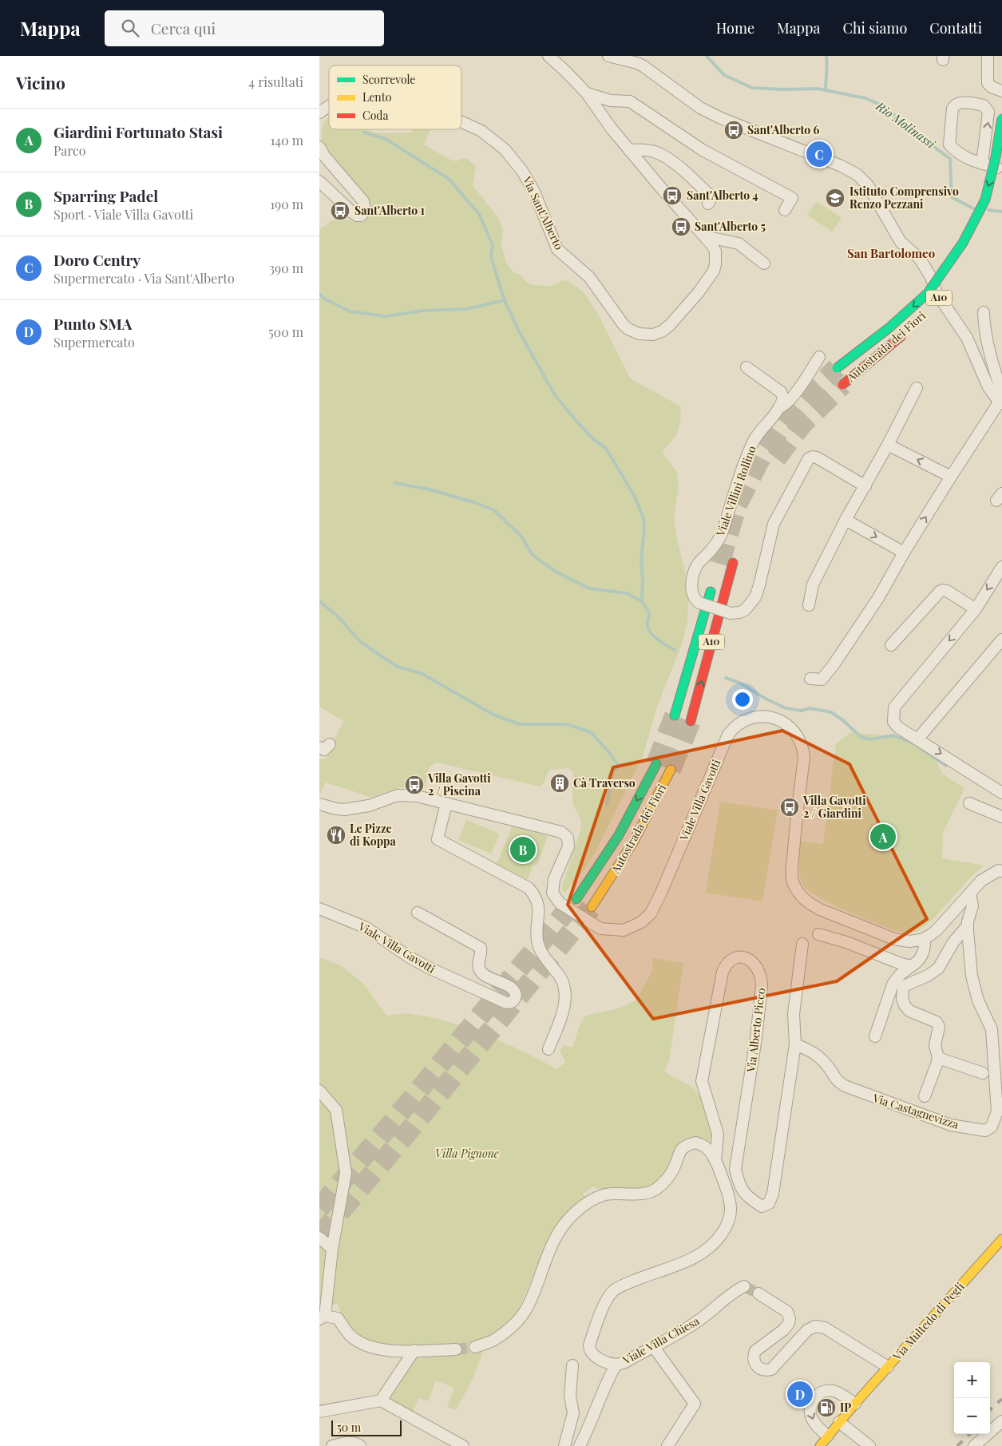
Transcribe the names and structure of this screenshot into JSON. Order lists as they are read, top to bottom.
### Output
{
  "streets": {
    "main road": ["A10", "Autostrada dei Fiori", "Via Multedo di Pegli"],
    "street": [
      "Via Sant'Alberto",
      "Viale Villini Rollino",
      "Viale Villa Gavotti",
      "Via Alberto Picco",
      "Via Castagnevizza",
      "Viale Villa Chiesa"
    ]
  },
  "crossings": [
    ["Via Alberto Picco", "Via Castagnevizza"],
    ["Via Alberto Picco", "Viale Villa Chiesa"]
  ],
  "districts": ["San Bartolomeo"],
  "water": ["Rio Molinassi"],
  "parks": ["Villa Pignone"],
  "places": {
    "bus stop": [
      "Sant'Alberto 6",
      "Sant'Alberto 4",
      "Sant'Alberto 1",
      "Sant'Alberto 5",
      "Villa Gavotti 2 / Piscina",
      "Villa Gavotti 2 / Giardini"
    ],
    "school or university": ["Istituto Comprensivo Renzo Pezzani"],
    "building": ["Cà Traverso"],
    "restaurant": ["Le Pizze di Koppa"],
    "fuel station": ["IP"]
  },
  "legend": ["Scorrevole", "Lento", "Coda"],
  "scale_bar": "50 m",
  "page": {
    "header": "Mappa",
    "search": "Cerca qui",
    "nav": [
      "Home",
      "Mappa",
      "Chi siamo",
      "Contatti"
    ],
    "heading": ["Vicino", "4 risultati"],
    "list": [
      {
        "mark": "A",
        "name": "Giardini Fortunato Stasi",
        "note": "Parco",
        "value": "140 m"
      },
      {
        "mark": "B",
        "name": "Sparring Padel",
        "note": "Sport · Viale Villa Gavotti",
        "value": "190 m"
      },
      {
        "mark": "C",
        "name": "Doro Centry",
        "note": "Supermercato · Via Sant'Alberto",
        "value": "390 m"
      },
      {
        "mark": "D",
        "name": "Punto SMA",
        "note": "Supermercato",
        "value": "500 m"
      }
    ],
    "pins": [
      "C",
      "A",
      "B",
      "D"
    ],
    "map_buttons": ["+", "−"],
    "scale": "50 m"
  }
}
